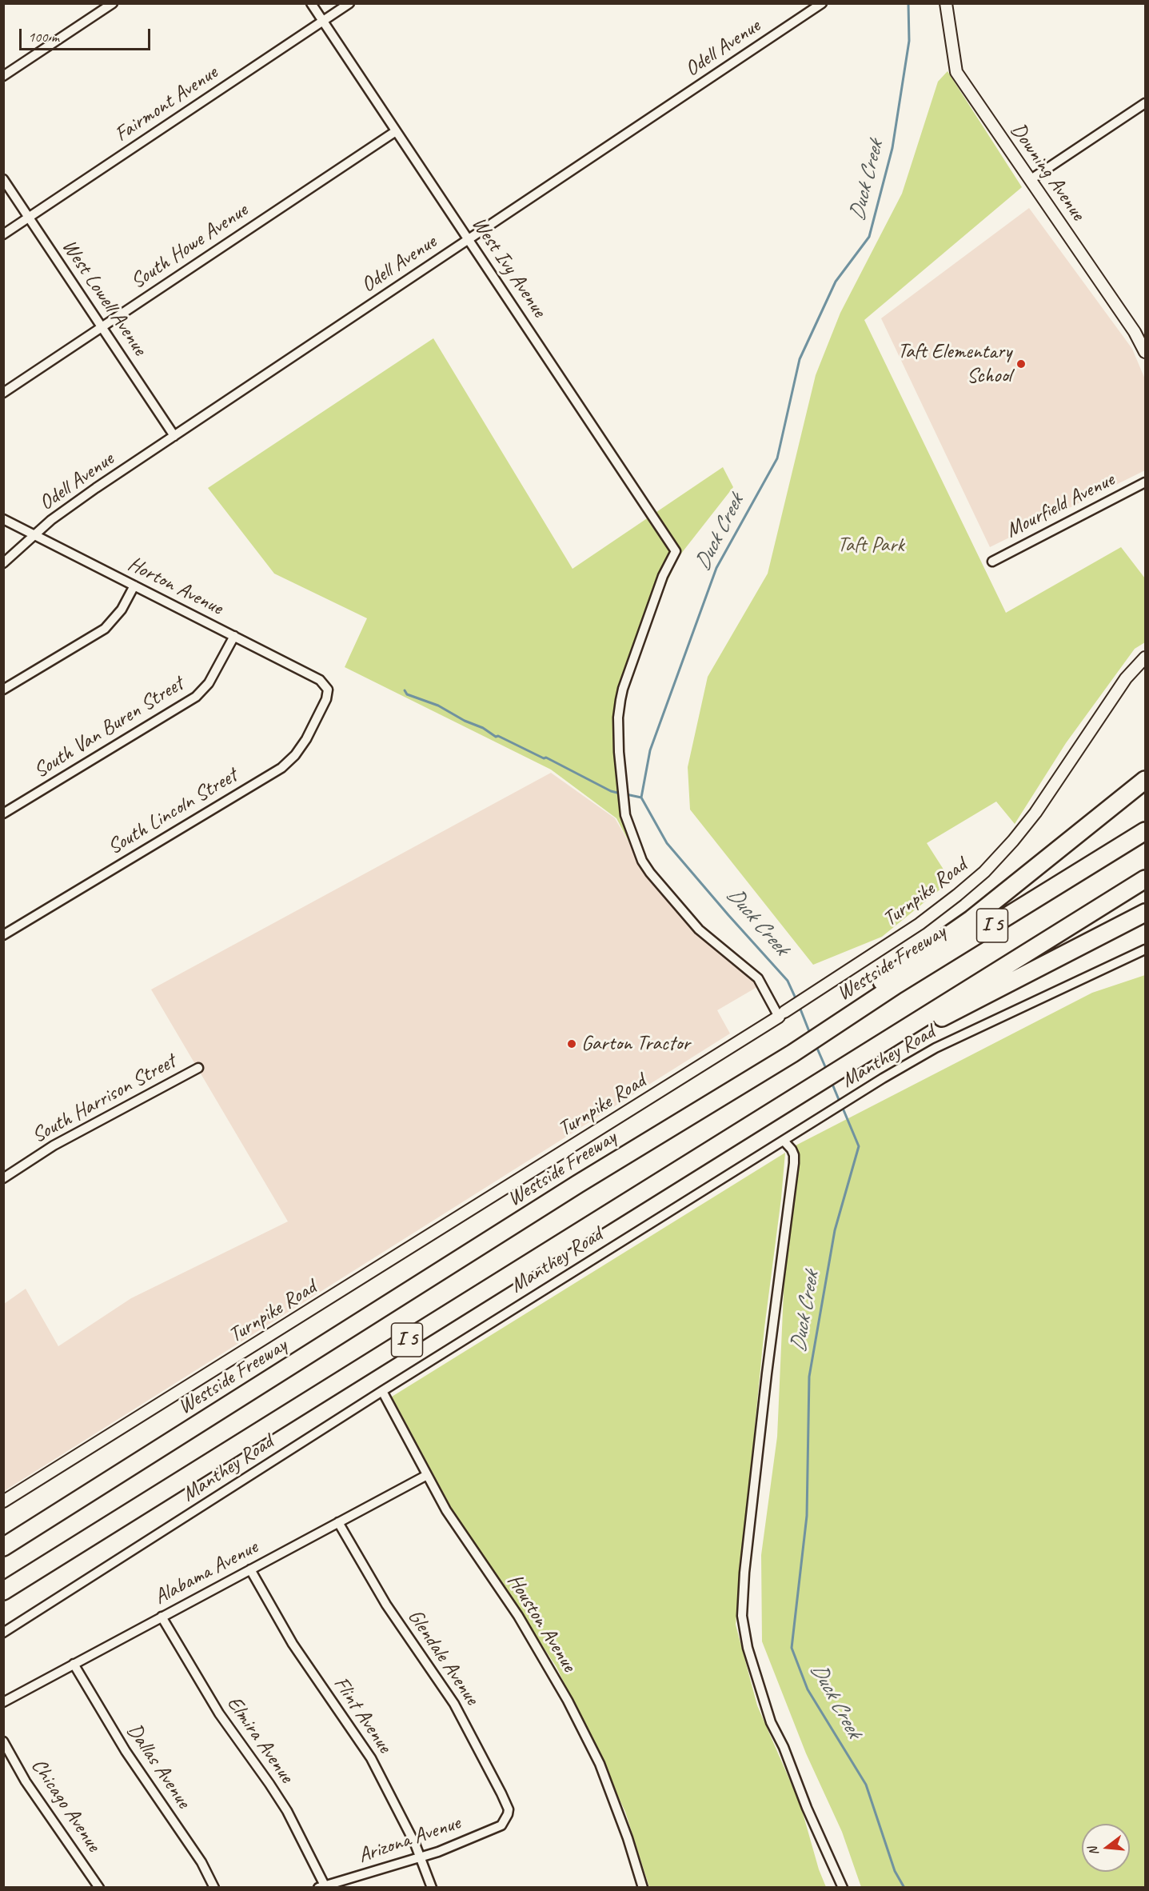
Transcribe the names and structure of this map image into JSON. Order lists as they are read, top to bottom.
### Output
{
  "streets": {
    "highway": ["I 5", "Westside Freeway"],
    "street": [
      "Odell Avenue",
      "Fairmont Avenue",
      "Downing Avenue",
      "South Howe Avenue",
      "West Ivy Avenue",
      "West Lowell Avenue",
      "Mourfield Avenue",
      "Horton Avenue",
      "South Van Buren Street",
      "South Lincoln Street",
      "Turnpike Road",
      "Manthey Road",
      "South Harrison Street",
      "Alabama Avenue",
      "Houston Avenue",
      "Glendale Avenue",
      "Flint Avenue",
      "Elmira Avenue",
      "Dallas Avenue",
      "Chicago Avenue",
      "Arizona Avenue"
    ]
  },
  "crossings": [
    ["Odell Avenue", "West Ivy Avenue"],
    ["Odell Avenue", "West Lowell Avenue"],
    ["Odell Avenue", "Horton Avenue"],
    ["Fairmont Avenue", "West Ivy Avenue"],
    ["Fairmont Avenue", "West Lowell Avenue"],
    ["South Howe Avenue", "West Ivy Avenue"],
    ["South Howe Avenue", "West Lowell Avenue"],
    ["West Ivy Avenue", "Turnpike Road"],
    ["Horton Avenue", "South Van Buren Street"],
    ["Horton Avenue", "South Lincoln Street"],
    ["Manthey Road", "Houston Avenue"],
    ["Alabama Avenue", "Houston Avenue"],
    ["Alabama Avenue", "Glendale Avenue"],
    ["Alabama Avenue", "Flint Avenue"],
    ["Alabama Avenue", "Elmira Avenue"],
    ["Alabama Avenue", "Dallas Avenue"],
    ["Glendale Avenue", "Arizona Avenue"],
    ["Flint Avenue", "Arizona Avenue"],
    ["Elmira Avenue", "Arizona Avenue"]
  ],
  "water": ["Duck Creek"],
  "parks": ["Taft Park"],
  "places": ["Taft Elementary School", "Garton Tractor"],
  "scale_bar": "100 m",
  "north": "left"
}
